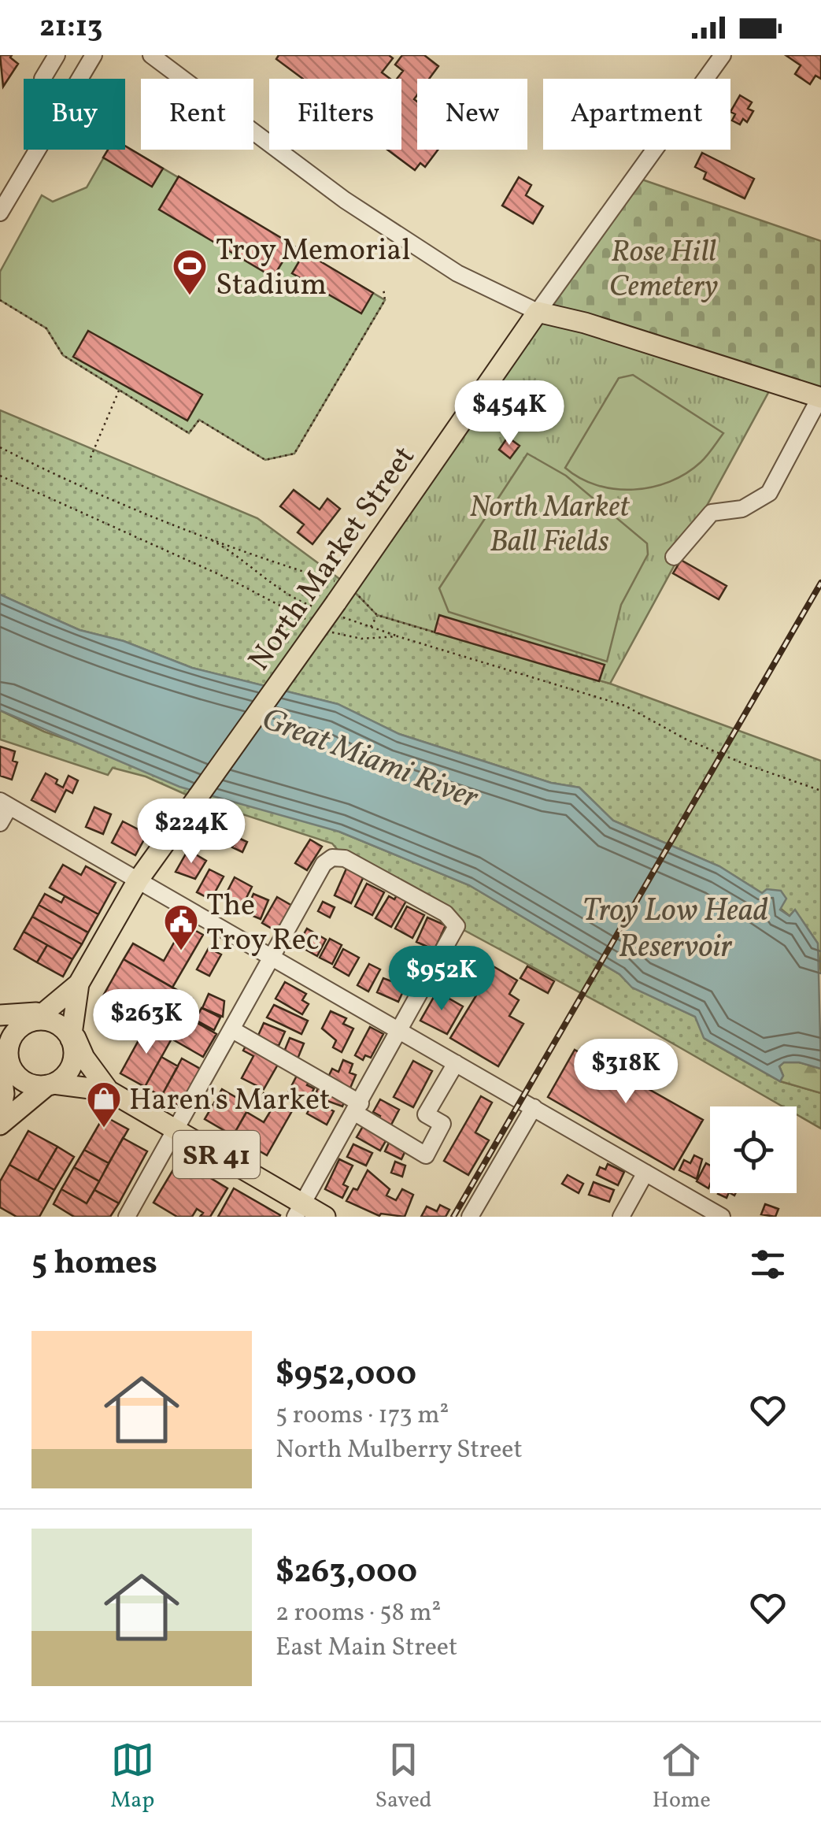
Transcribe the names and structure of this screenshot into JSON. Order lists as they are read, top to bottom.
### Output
{
  "streets": {
    "main road": ["North Market Street", "SR 41"]
  },
  "water": ["Great Miami River", "Troy Low Head Reservoir"],
  "parks": ["Rose Hill Cemetery", "North Market Ball Fields"],
  "places": {
    "sports": ["Troy Memorial Stadium"],
    "public building": ["The Troy Rec"],
    "shop": ["Haren's Market"]
  },
  "page": {
    "status": "21:13",
    "chip": [
      "Buy",
      "Rent",
      "Filters",
      "New",
      "Apartment"
    ],
    "price": [
      "$454K",
      "$224K",
      "$952K",
      "$263K",
      "$318K"
    ],
    "heading": "5 homes",
    "list": [
      {
        "name": "$952,000",
        "note": "5 rooms · 173 m² · North Mulberry Street"
      },
      {
        "name": "$263,000",
        "note": "2 rooms · 58 m² · East Main Street"
      }
    ],
    "tabs": ["Map", "Saved", "Home"]
  }
}
